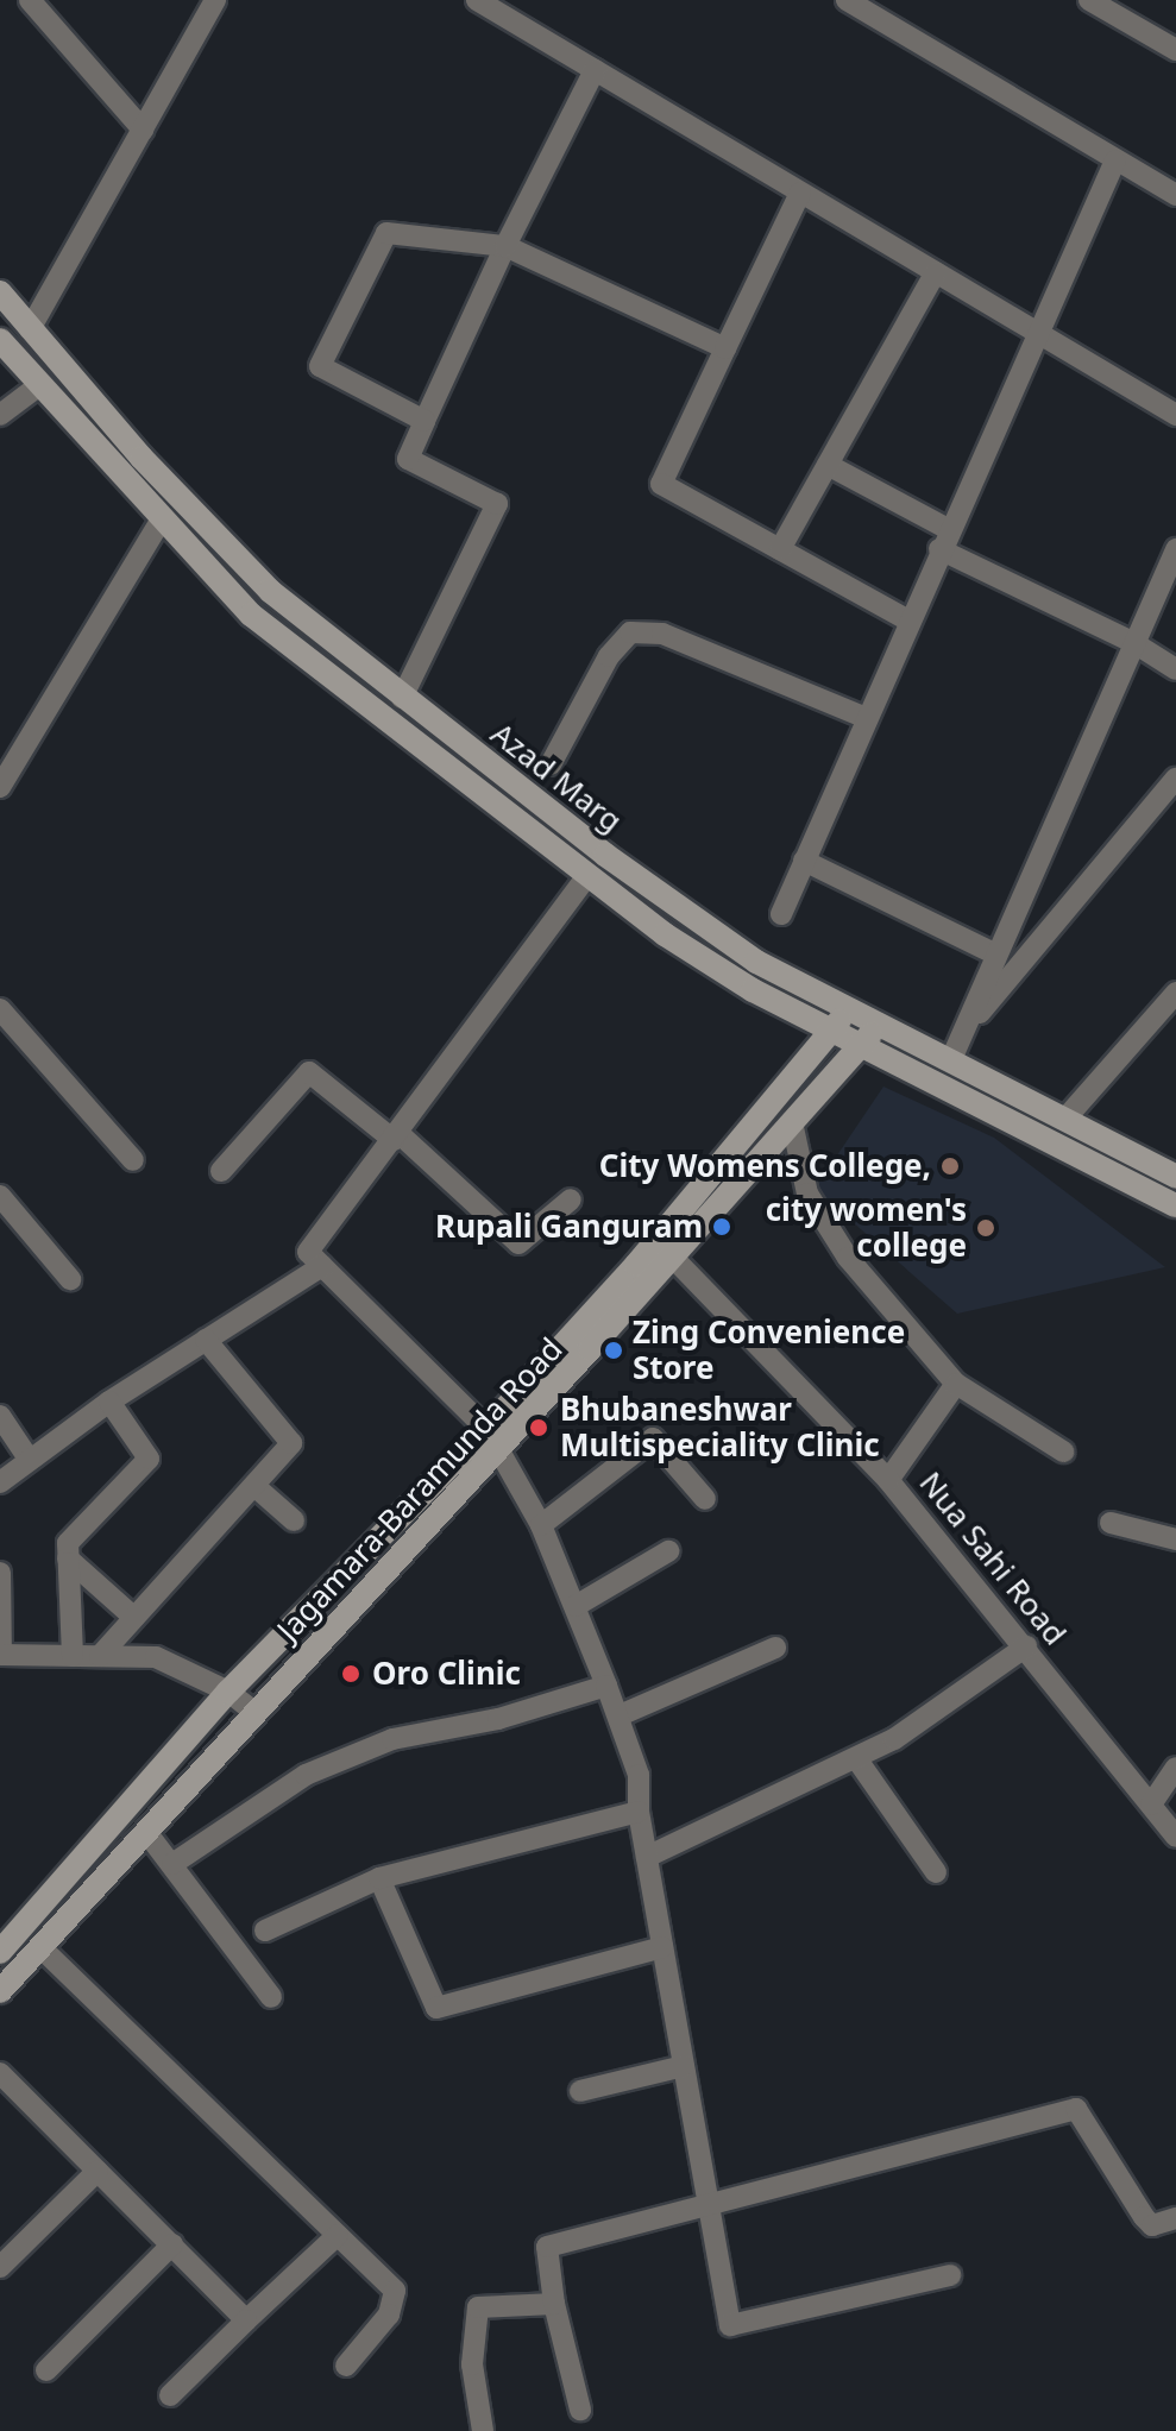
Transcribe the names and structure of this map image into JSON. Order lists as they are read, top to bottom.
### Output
{
  "streets": {
    "street": ["Azad Marg", "Jagamara-Baramunda Road", "Nua Sahi Road"]
  },
  "crossings": [
    ["Azad Marg", "Jagamara-Baramunda Road"]
  ],
  "places": [
    "City Womens College,",
    "Rupali Ganguram",
    "city women's college",
    "Zing Convenience Store",
    "Bhubaneshwar Multispeciality Clinic",
    "Oro Clinic"
  ]
}
